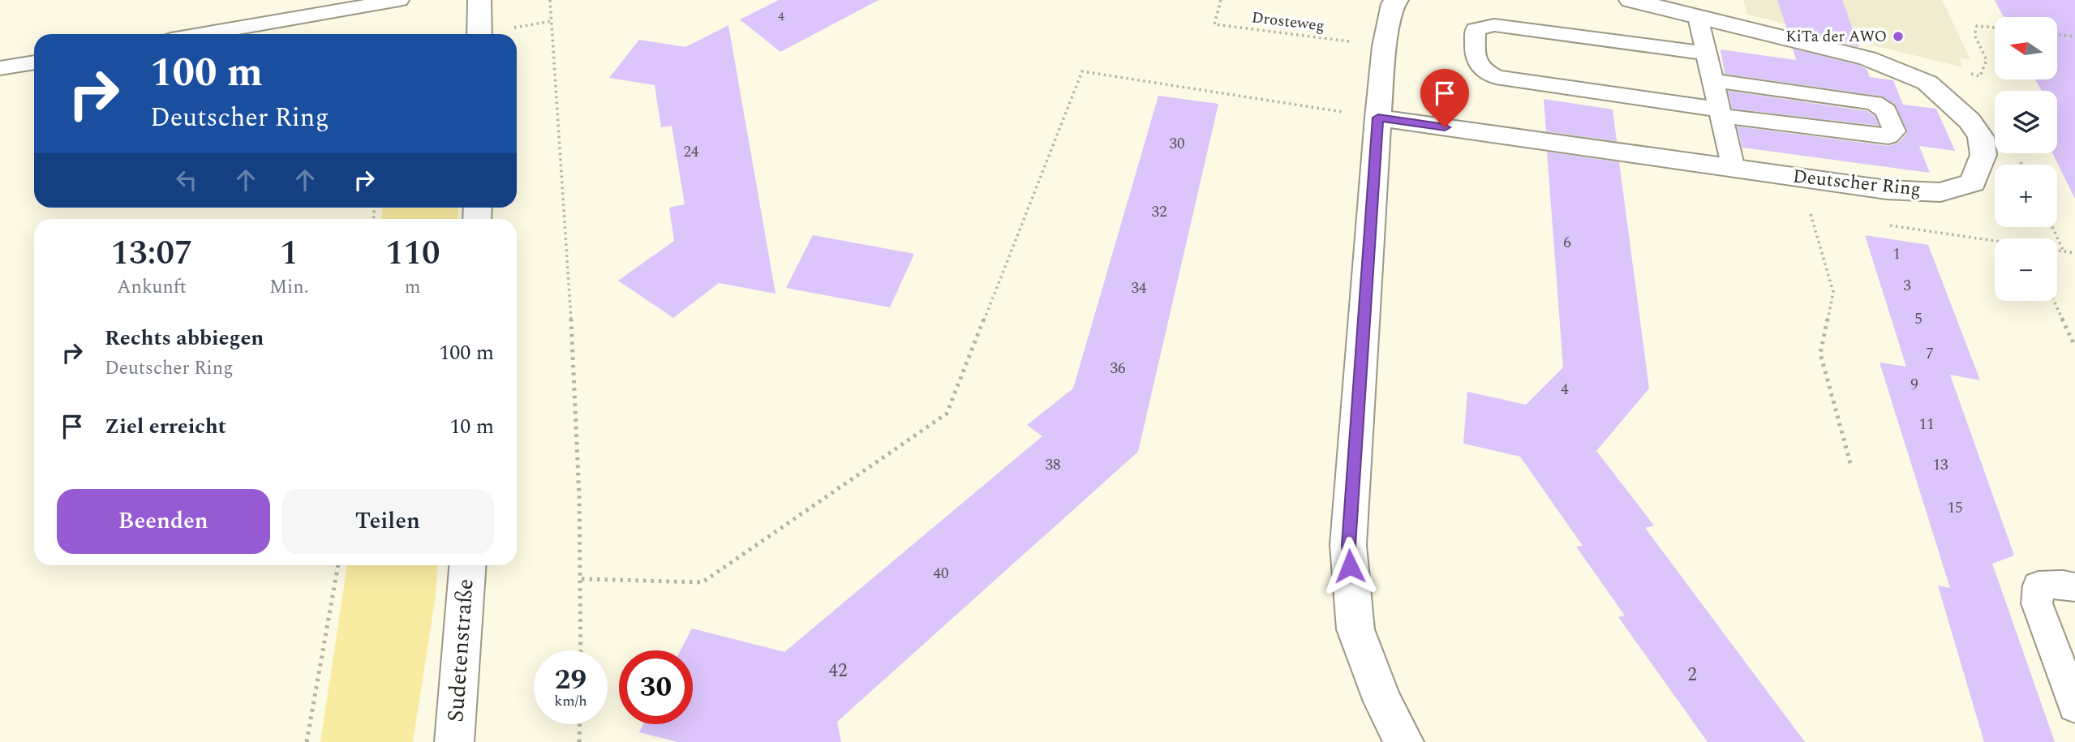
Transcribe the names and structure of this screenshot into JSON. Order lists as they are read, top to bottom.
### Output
{
  "streets": {
    "street": ["Deutscher Ring", "Sudetenstraße"],
    "path": ["Drosteweg"]
  },
  "places": ["KiTa der AWO"],
  "house_numbers": [
    "4",
    "30",
    "24",
    "32",
    "6",
    "1",
    "3",
    "34",
    "5",
    "7",
    "36",
    "9",
    "4",
    "11",
    "38",
    "13",
    "15",
    "40",
    "42",
    "2"
  ],
  "north": "left",
  "page": {
    "map_buttons": ["+", "−"],
    "turn": ["100 m", "Deutscher Ring"],
    "eta": [
      "13:07",
      "Ankunft",
      "1",
      "Min.",
      "110",
      "m"
    ],
    "list": [
      {
        "name": "Rechts abbiegen",
        "note": "Deutscher Ring",
        "value": "100 m"
      },
      {
        "name": "Ziel erreicht",
        "value": "10 m"
      }
    ],
    "buttons": ["Beenden", "Teilen"],
    "speed": "29 km/h",
    "limit": "30"
  }
}
